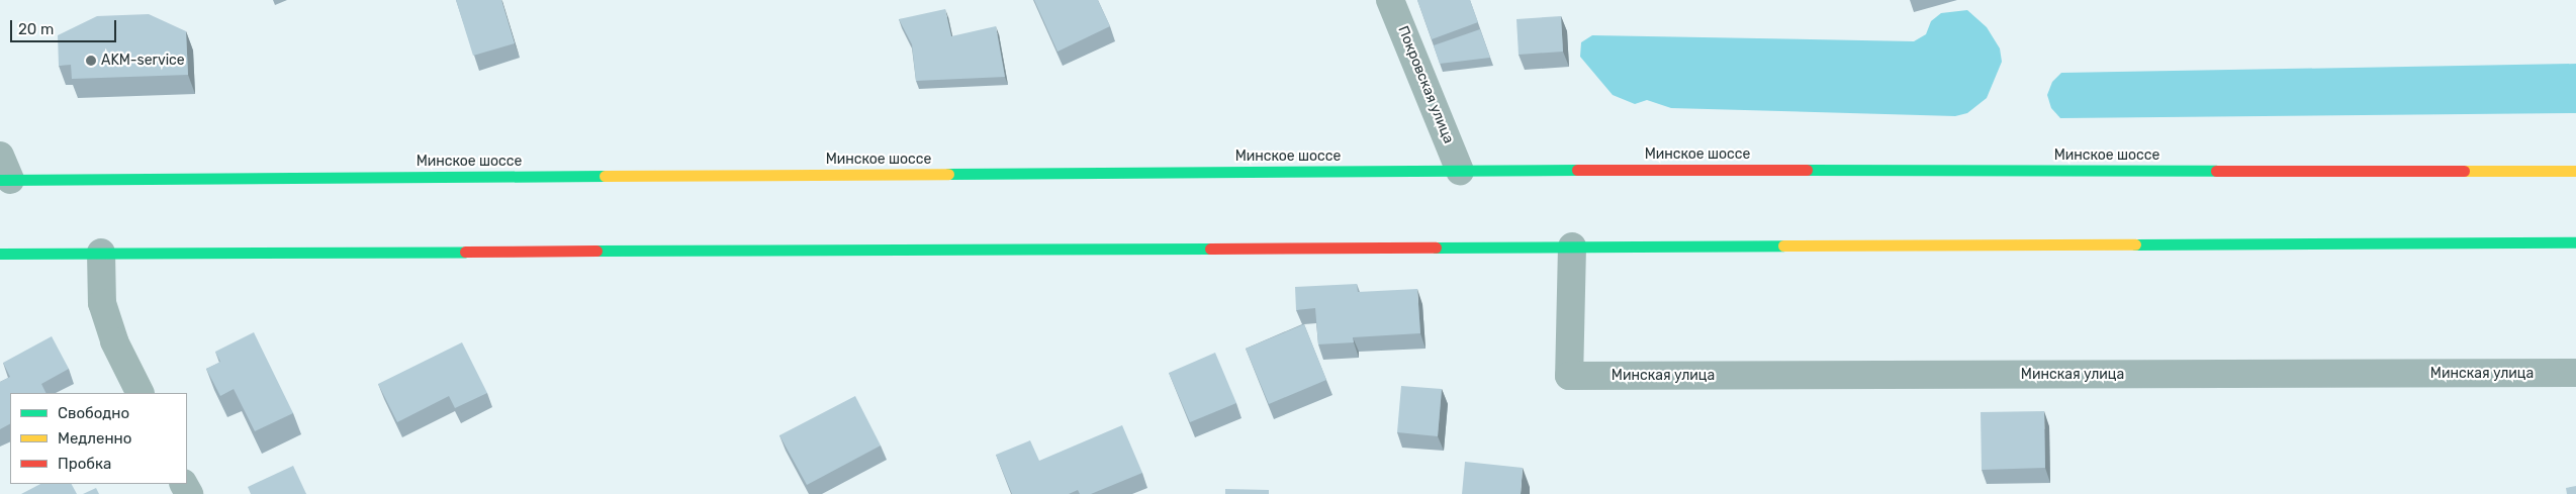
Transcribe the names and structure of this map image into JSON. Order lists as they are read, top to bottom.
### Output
{
  "streets": {
    "highway": ["Минское шоссе"],
    "street": ["Покровская улица", "Минская улица"]
  },
  "crossings": [
    ["Покровская улица", "Минское шоссе"]
  ],
  "places": ["AKM-service"],
  "legend": ["Свободно", "Медленно", "Пробка"],
  "scale_bar": "20 m"
}
